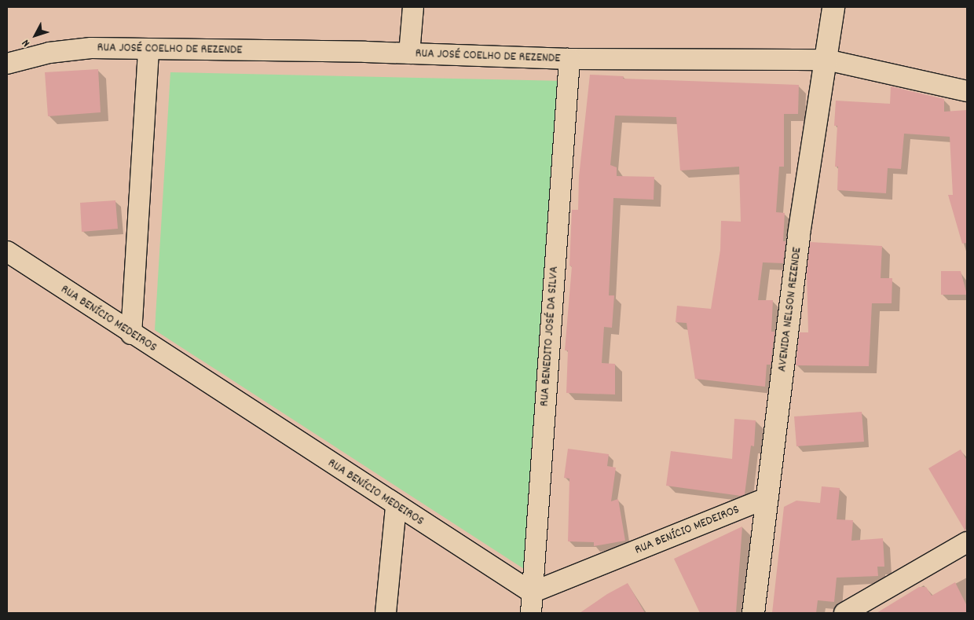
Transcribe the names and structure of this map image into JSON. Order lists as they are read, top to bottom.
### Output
{
  "streets": {
    "main road": ["AVENIDA NELSON REZENDE"],
    "street": ["RUA JOSÉ COELHO DE REZENDE", "RUA BENÍCIO MEDEIROS", "RUA BENEDITO JOSÉ DA SILVA"]
  },
  "crossings": [
    ["RUA JOSÉ COELHO DE REZENDE", "AVENIDA NELSON REZENDE"],
    ["RUA JOSÉ COELHO DE REZENDE", "RUA BENEDITO JOSÉ DA SILVA"],
    ["AVENIDA NELSON REZENDE", "RUA BENÍCIO MEDEIROS"],
    ["RUA BENÍCIO MEDEIROS", "RUA BENEDITO JOSÉ DA SILVA"]
  ],
  "north": "bottom left"
}
